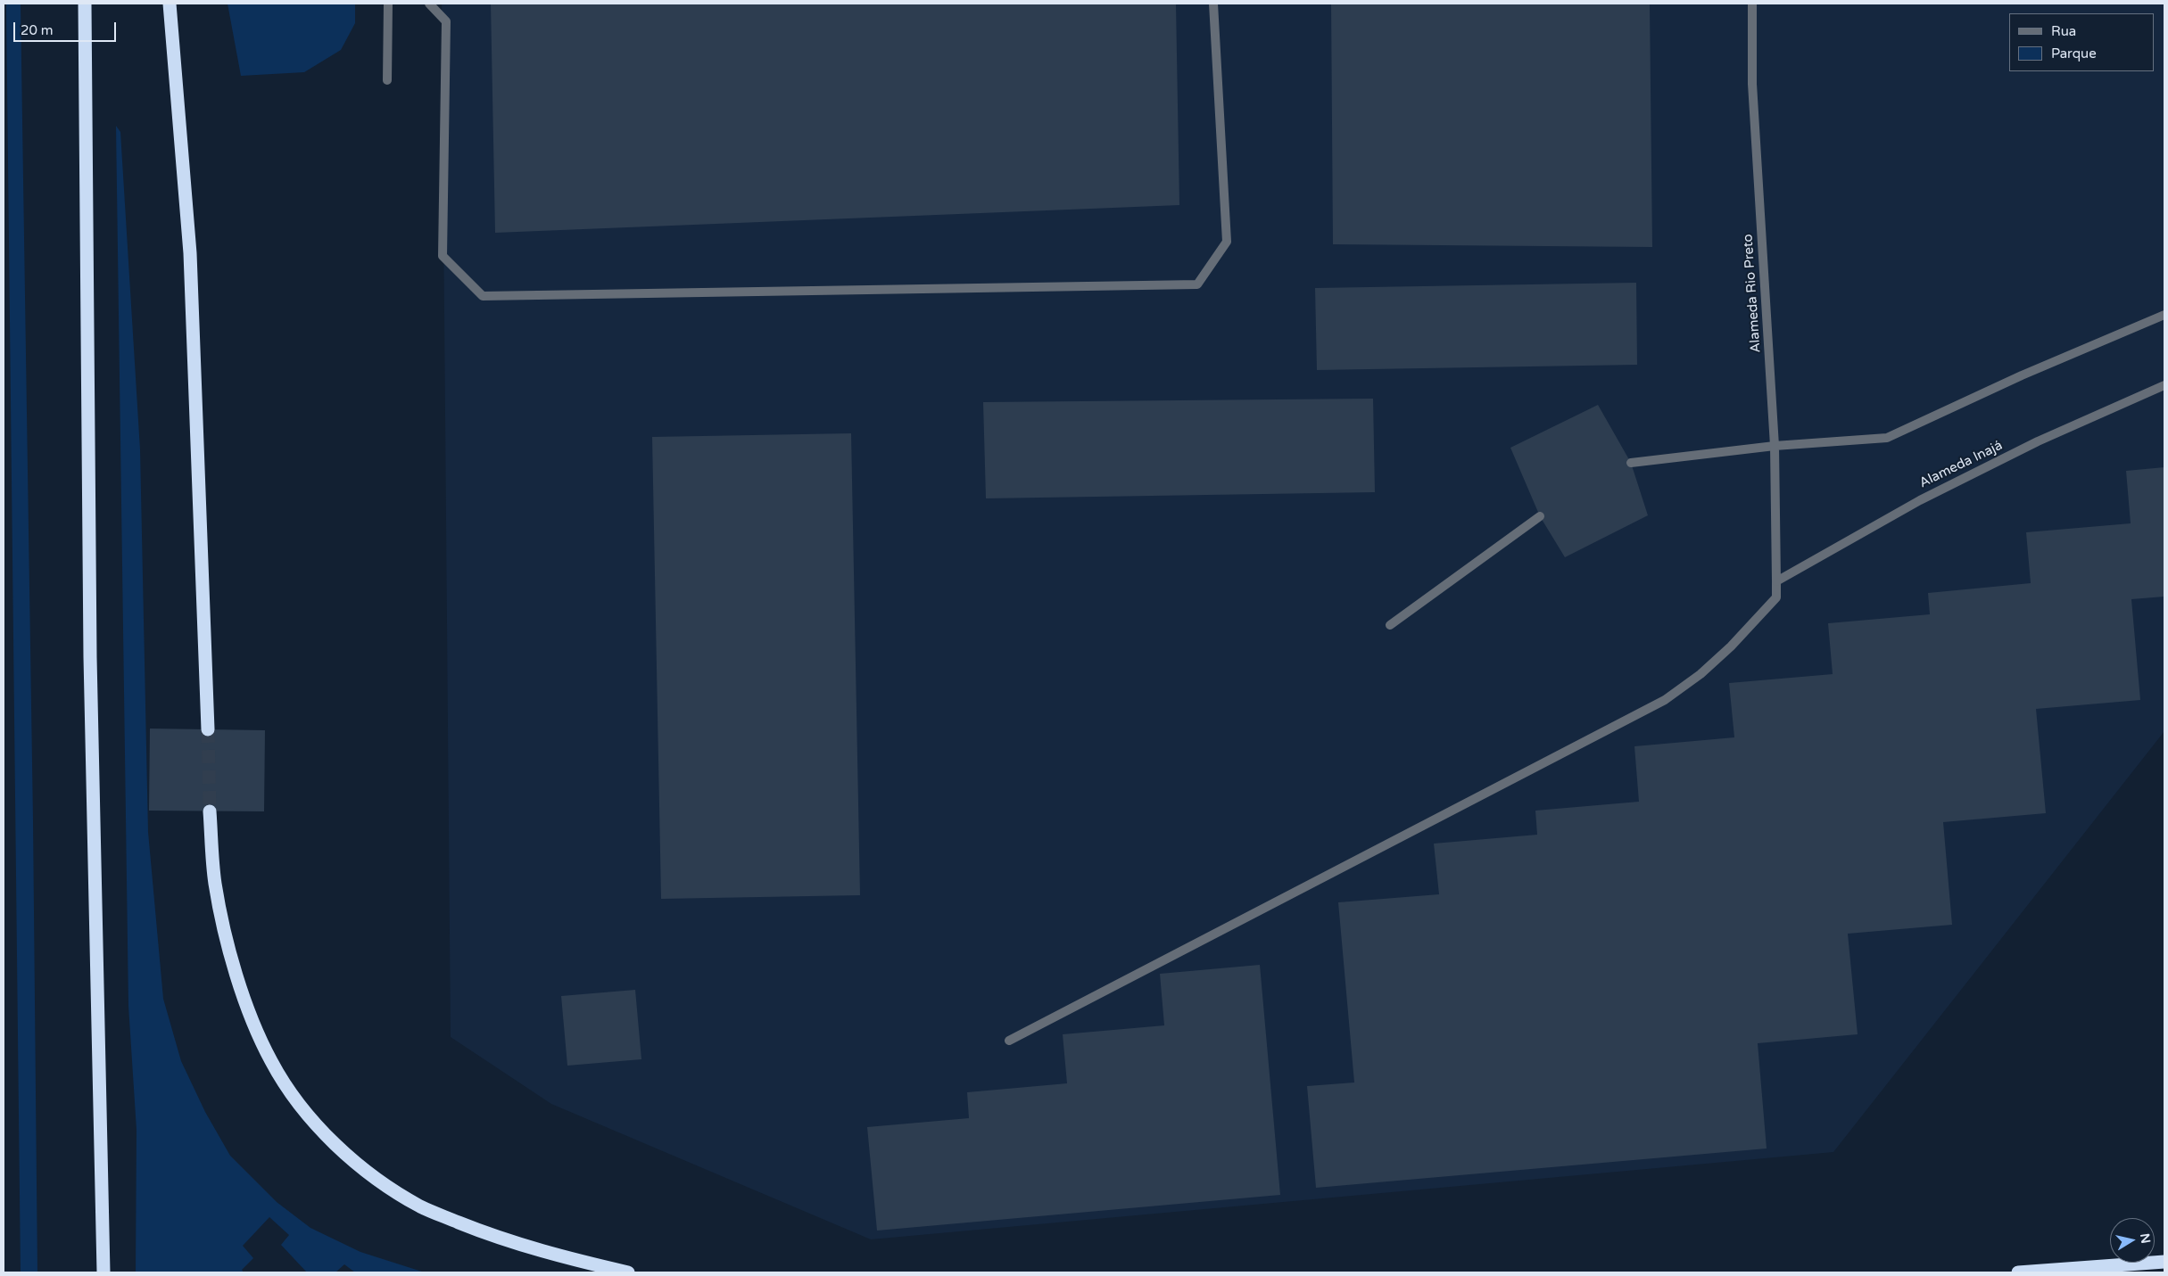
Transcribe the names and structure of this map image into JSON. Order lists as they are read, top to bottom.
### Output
{
  "streets": {
    "street": ["Alameda Rio Preto", "Alameda Inajá"]
  },
  "crossings": [
    ["Alameda Rio Preto", "Alameda Inajá"]
  ],
  "legend": ["Rua", "Parque"],
  "scale_bar": "20 m",
  "north": "right"
}
